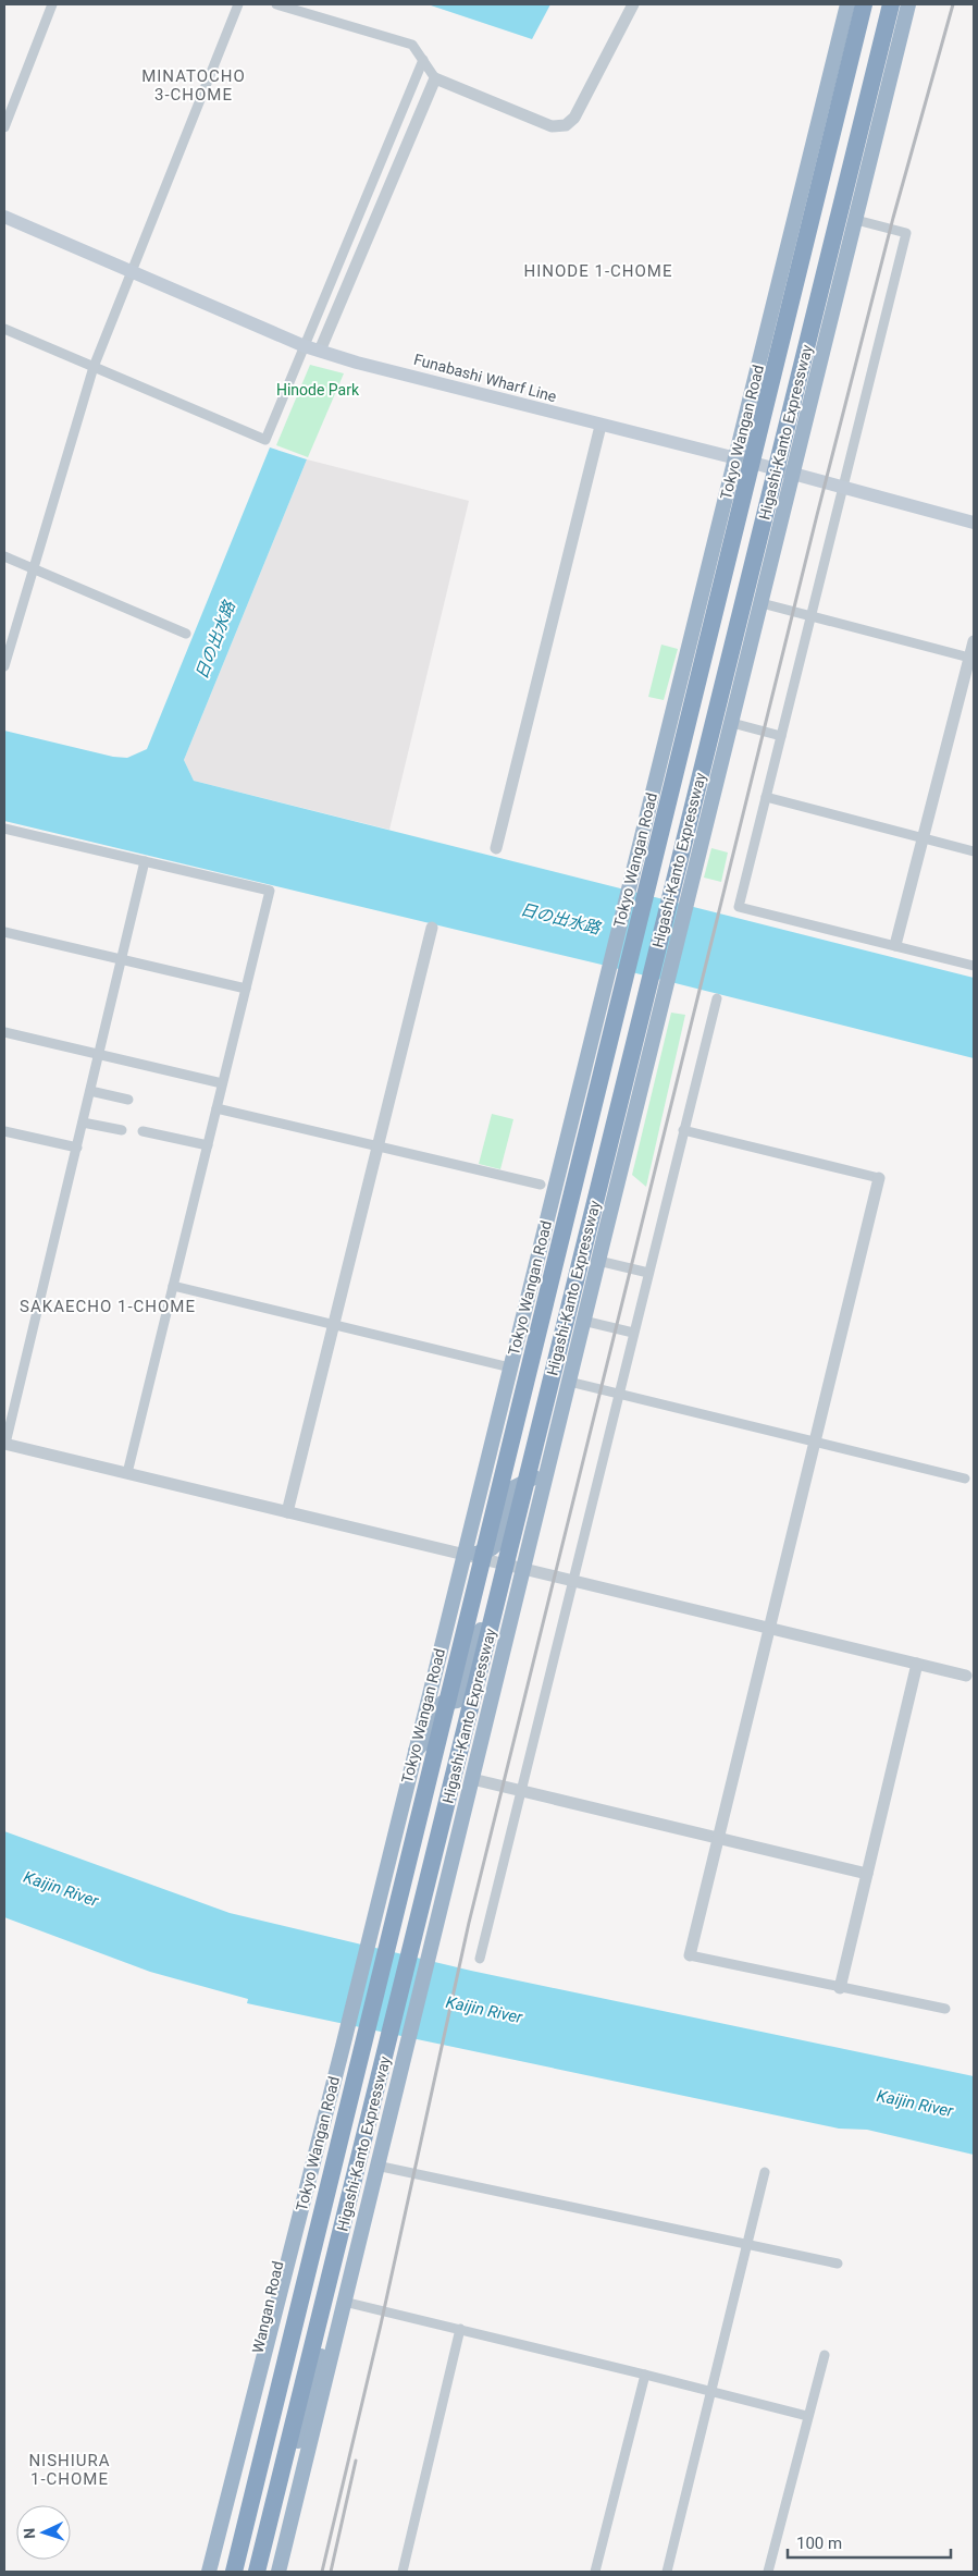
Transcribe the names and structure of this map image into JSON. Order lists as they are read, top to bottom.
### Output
{
  "streets": {
    "highway": ["Tokyo Wangan Road", "Higashi-Kanto Expressway", "Wangan Road"],
    "main road": ["Funabashi Wharf Line"]
  },
  "crossings": [
    ["Funabashi Wharf Line", "Tokyo Wangan Road"],
    ["Tokyo Wangan Road", "Wangan Road"]
  ],
  "districts": [
    "MINATOCHO 3-CHOME",
    "HINODE 1-CHOME",
    "SAKAECHO 1-CHOME",
    "NISHIURA 1-CHOME"
  ],
  "water": ["日の出水路", "Kaijin River"],
  "parks": ["Hinode Park"],
  "scale_bar": "100 m",
  "north": "left"
}
